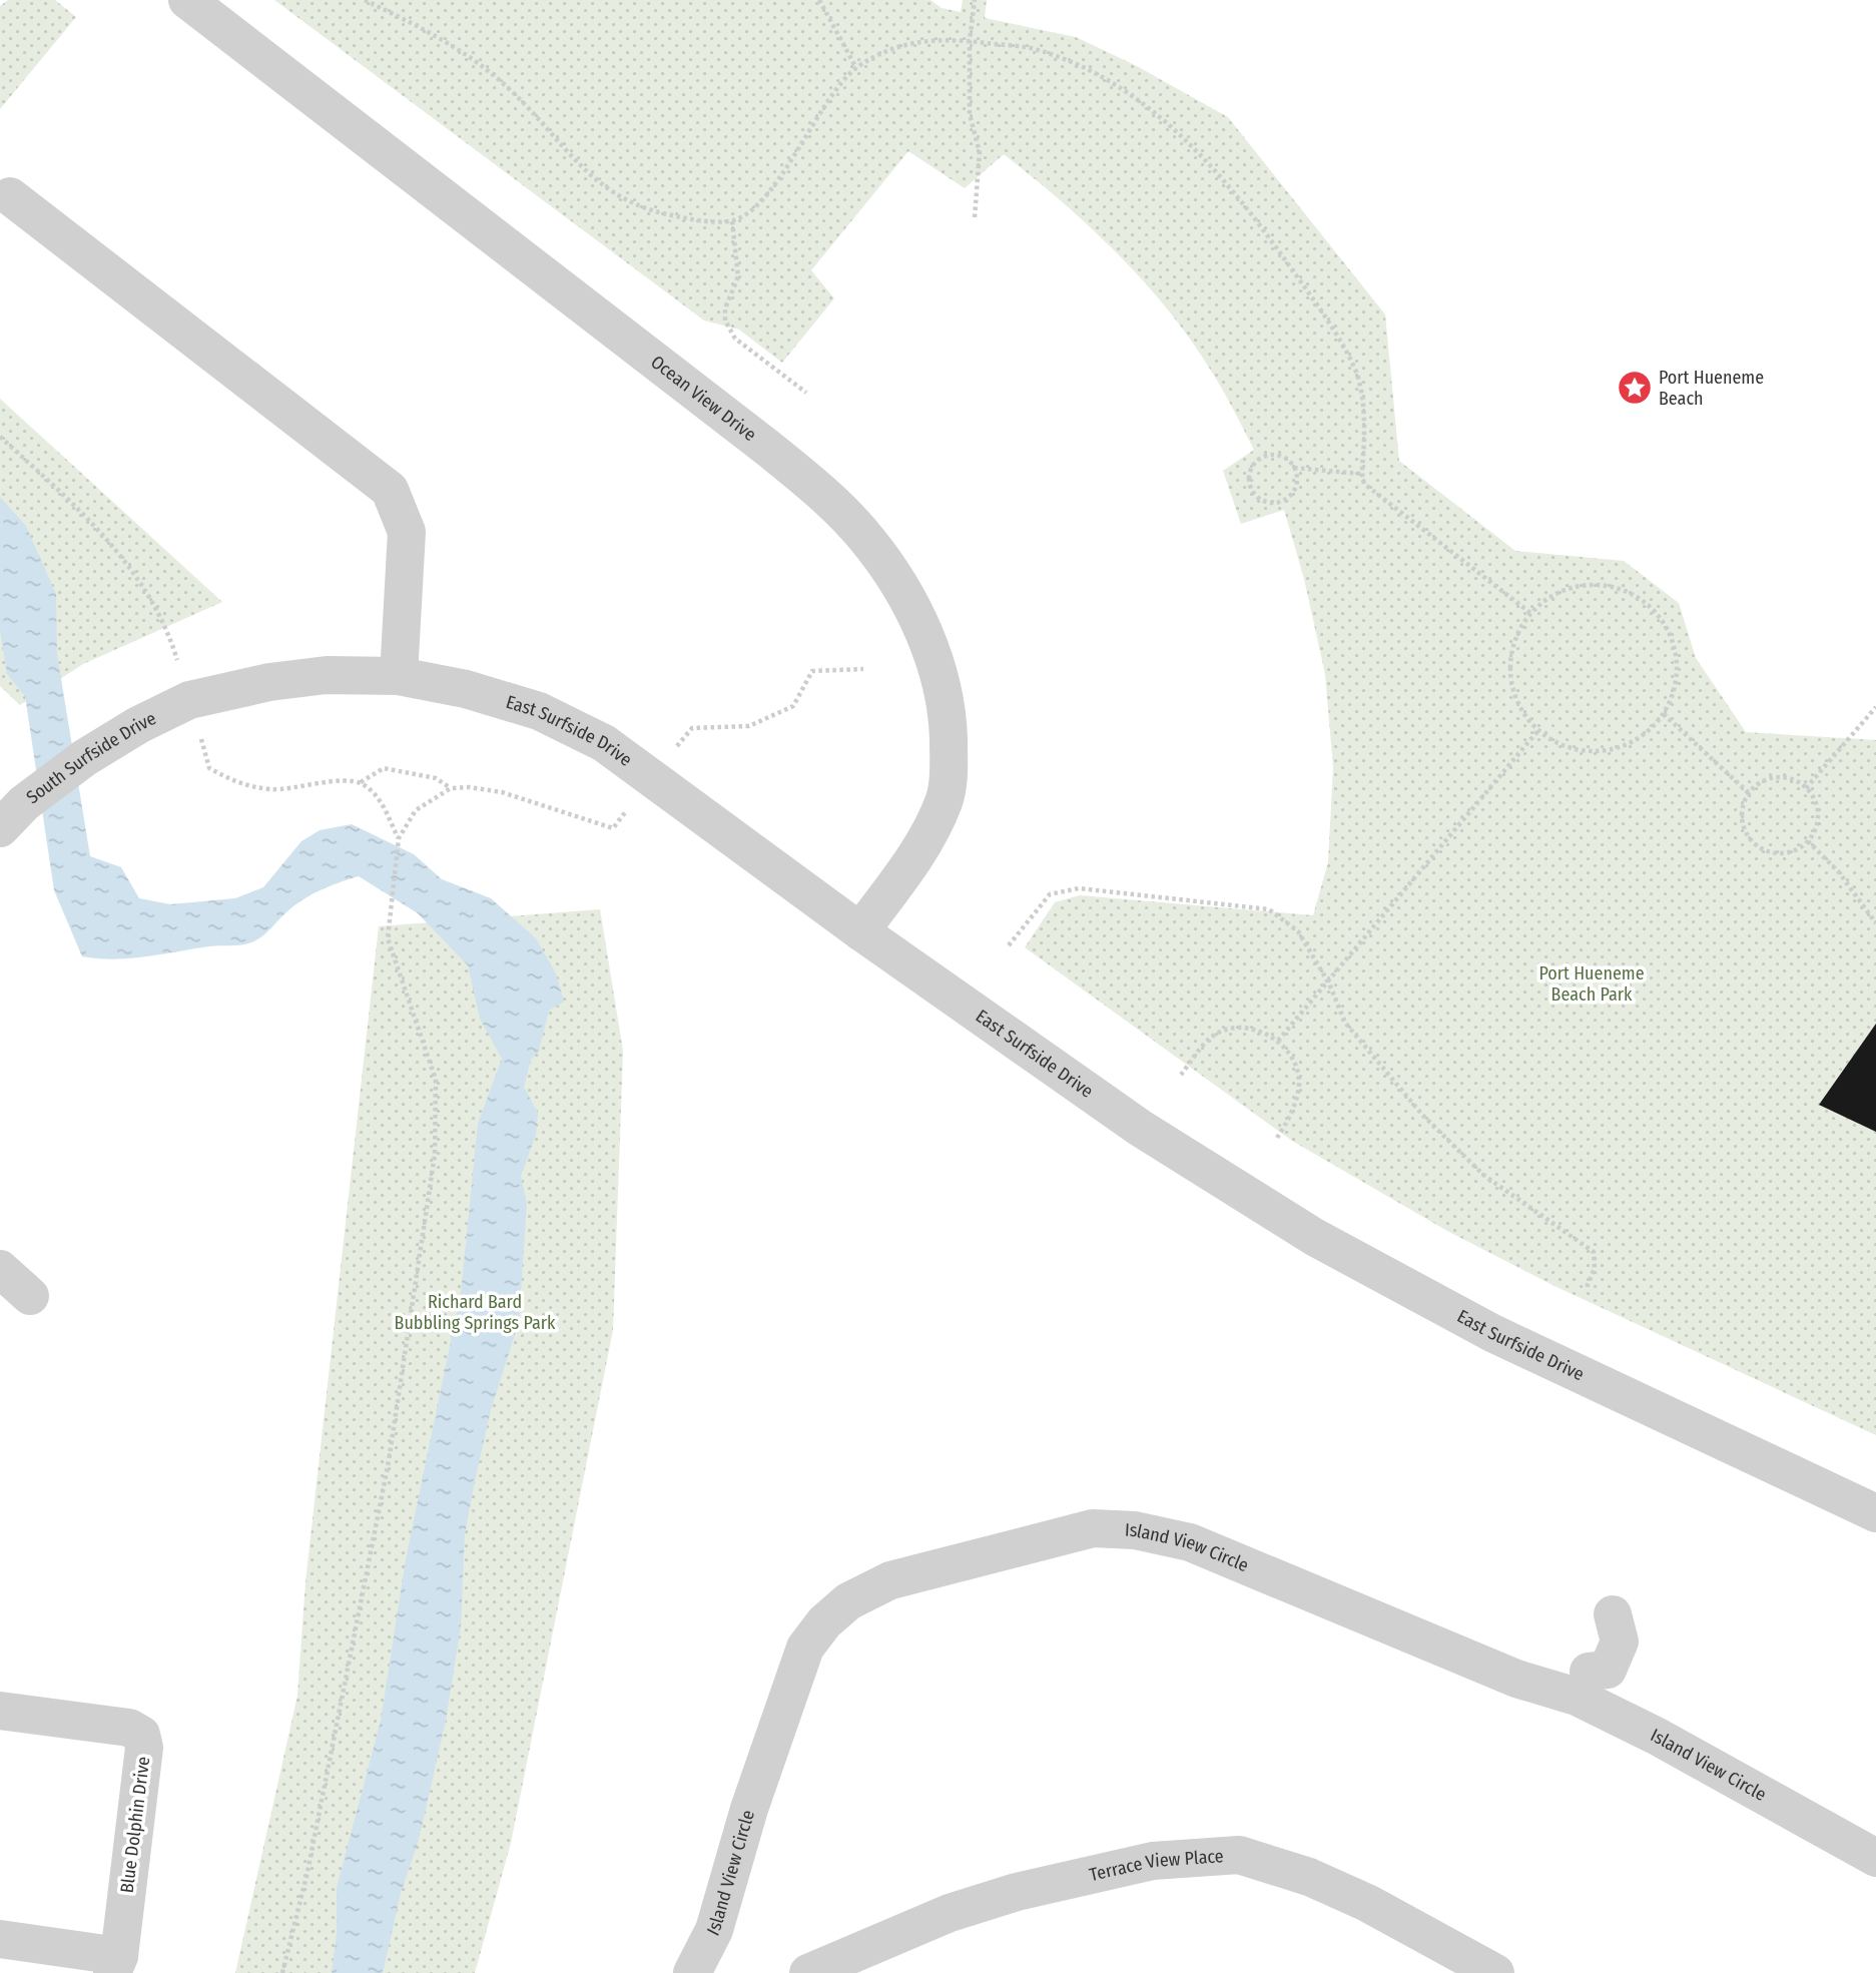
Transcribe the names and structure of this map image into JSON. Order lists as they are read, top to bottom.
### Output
{
  "streets": {
    "street": [
      "Ocean View Drive",
      "East Surfside Drive",
      "South Surfside Drive",
      "Island View Circle",
      "Blue Dolphin Drive",
      "Terrace View Place"
    ]
  },
  "crossings": [
    ["Ocean View Drive", "East Surfside Drive"],
    ["East Surfside Drive", "South Surfside Drive"]
  ],
  "parks": ["Port Hueneme Beach Park", "Richard Bard Bubbling Springs Park"],
  "places": {
    "place": ["Port Hueneme Beach"]
  }
}
